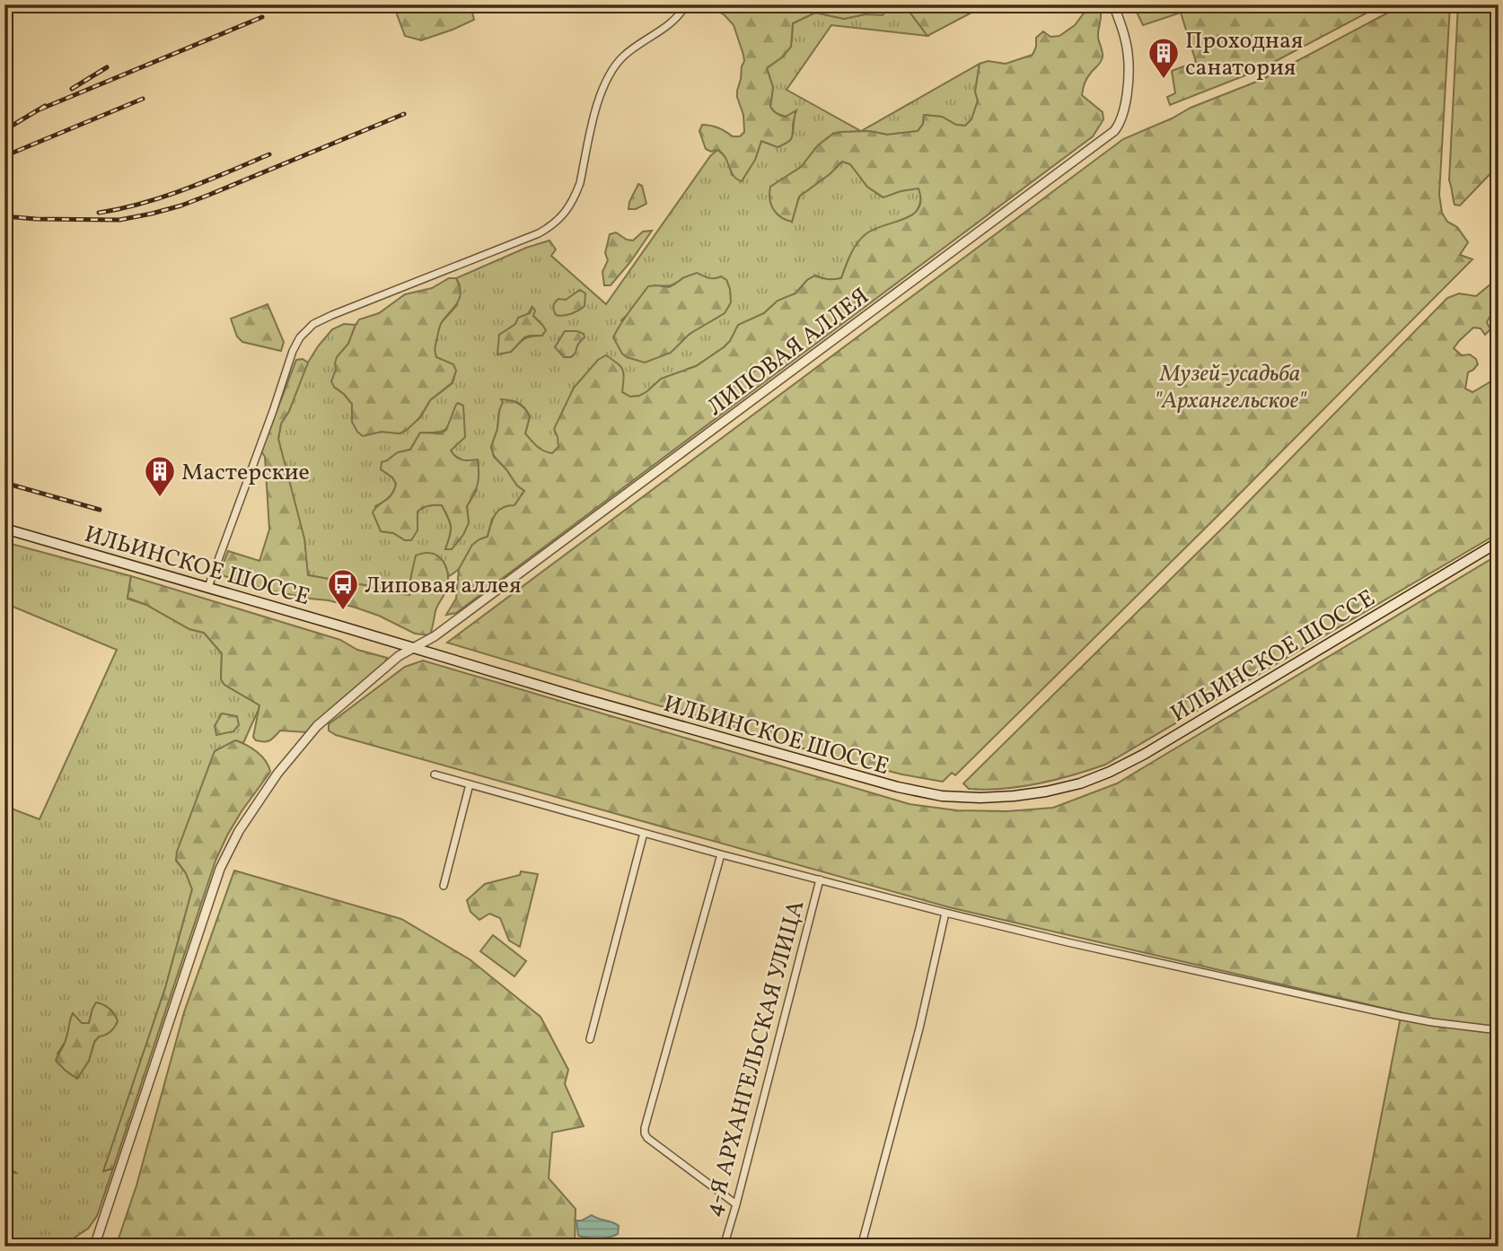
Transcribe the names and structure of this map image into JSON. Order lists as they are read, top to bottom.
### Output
{
  "streets": {
    "main road": ["ИЛЬИНСКОЕ ШОССЕ"],
    "street": ["ЛИПОВАЯ АЛЛЕЯ", "4-Я АРХАНГЕЛЬСКАЯ УЛИЦА"]
  },
  "crossings": [
    ["ЛИПОВАЯ АЛЛЕЯ", "ИЛЬИНСКОЕ ШОССЕ"]
  ],
  "parks": ["Музей-усадьба \"Архангельское\""],
  "places": {
    "building": ["Проходная санатория", "Мастерские"],
    "bus stop": ["Липовая аллея"]
  }
}
